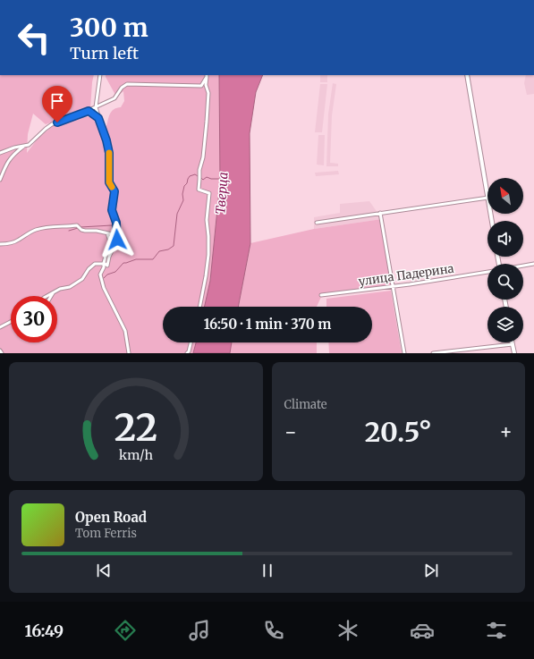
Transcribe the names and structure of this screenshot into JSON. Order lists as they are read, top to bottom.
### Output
{
  "streets": {
    "street": ["улица Падерина"]
  },
  "water": ["Тверца"],
  "north": "top left",
  "page": {
    "turn": ["300 m", "Turn left"],
    "limit": "30",
    "trip": "16:50 · 1 min · 370 m",
    "tile": "Climate",
    "heat": ["−", "20.5°", "+"],
    "song": ["Open Road", "Tom Ferris"],
    "tabs": "16:49",
    "gauge": ["22", "km/h"]
  }
}
